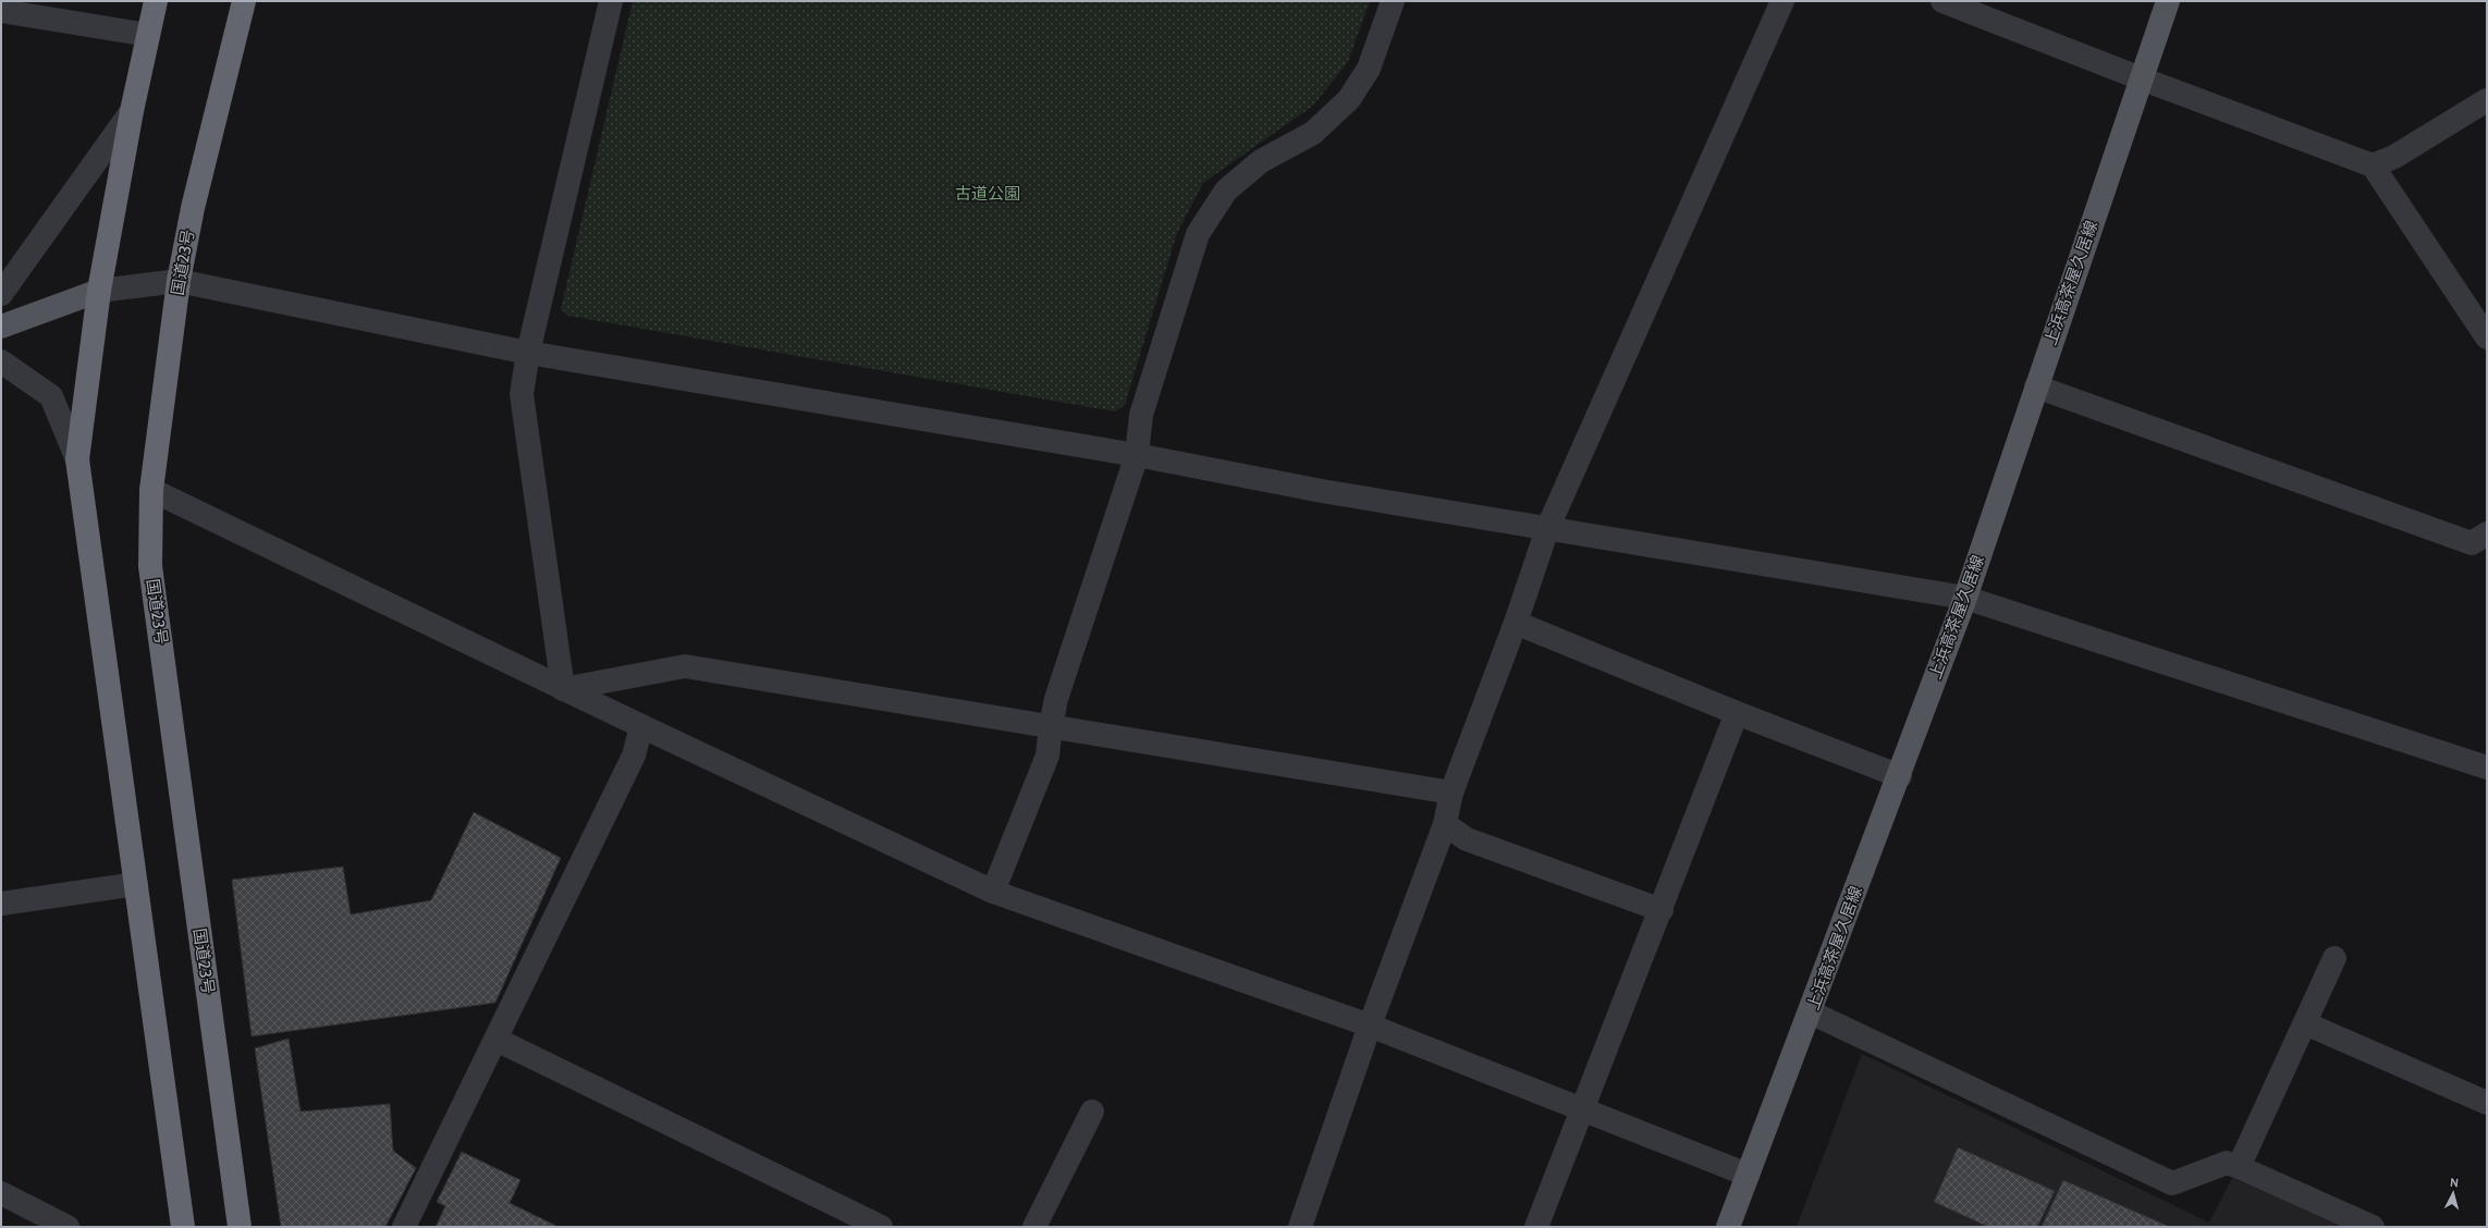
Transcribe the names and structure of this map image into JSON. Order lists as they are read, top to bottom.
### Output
{
  "streets": {
    "highway": ["国道23号"],
    "main road": ["上浜高茶屋久居線"]
  },
  "parks": ["古道公園"],
  "north": "top"
}
